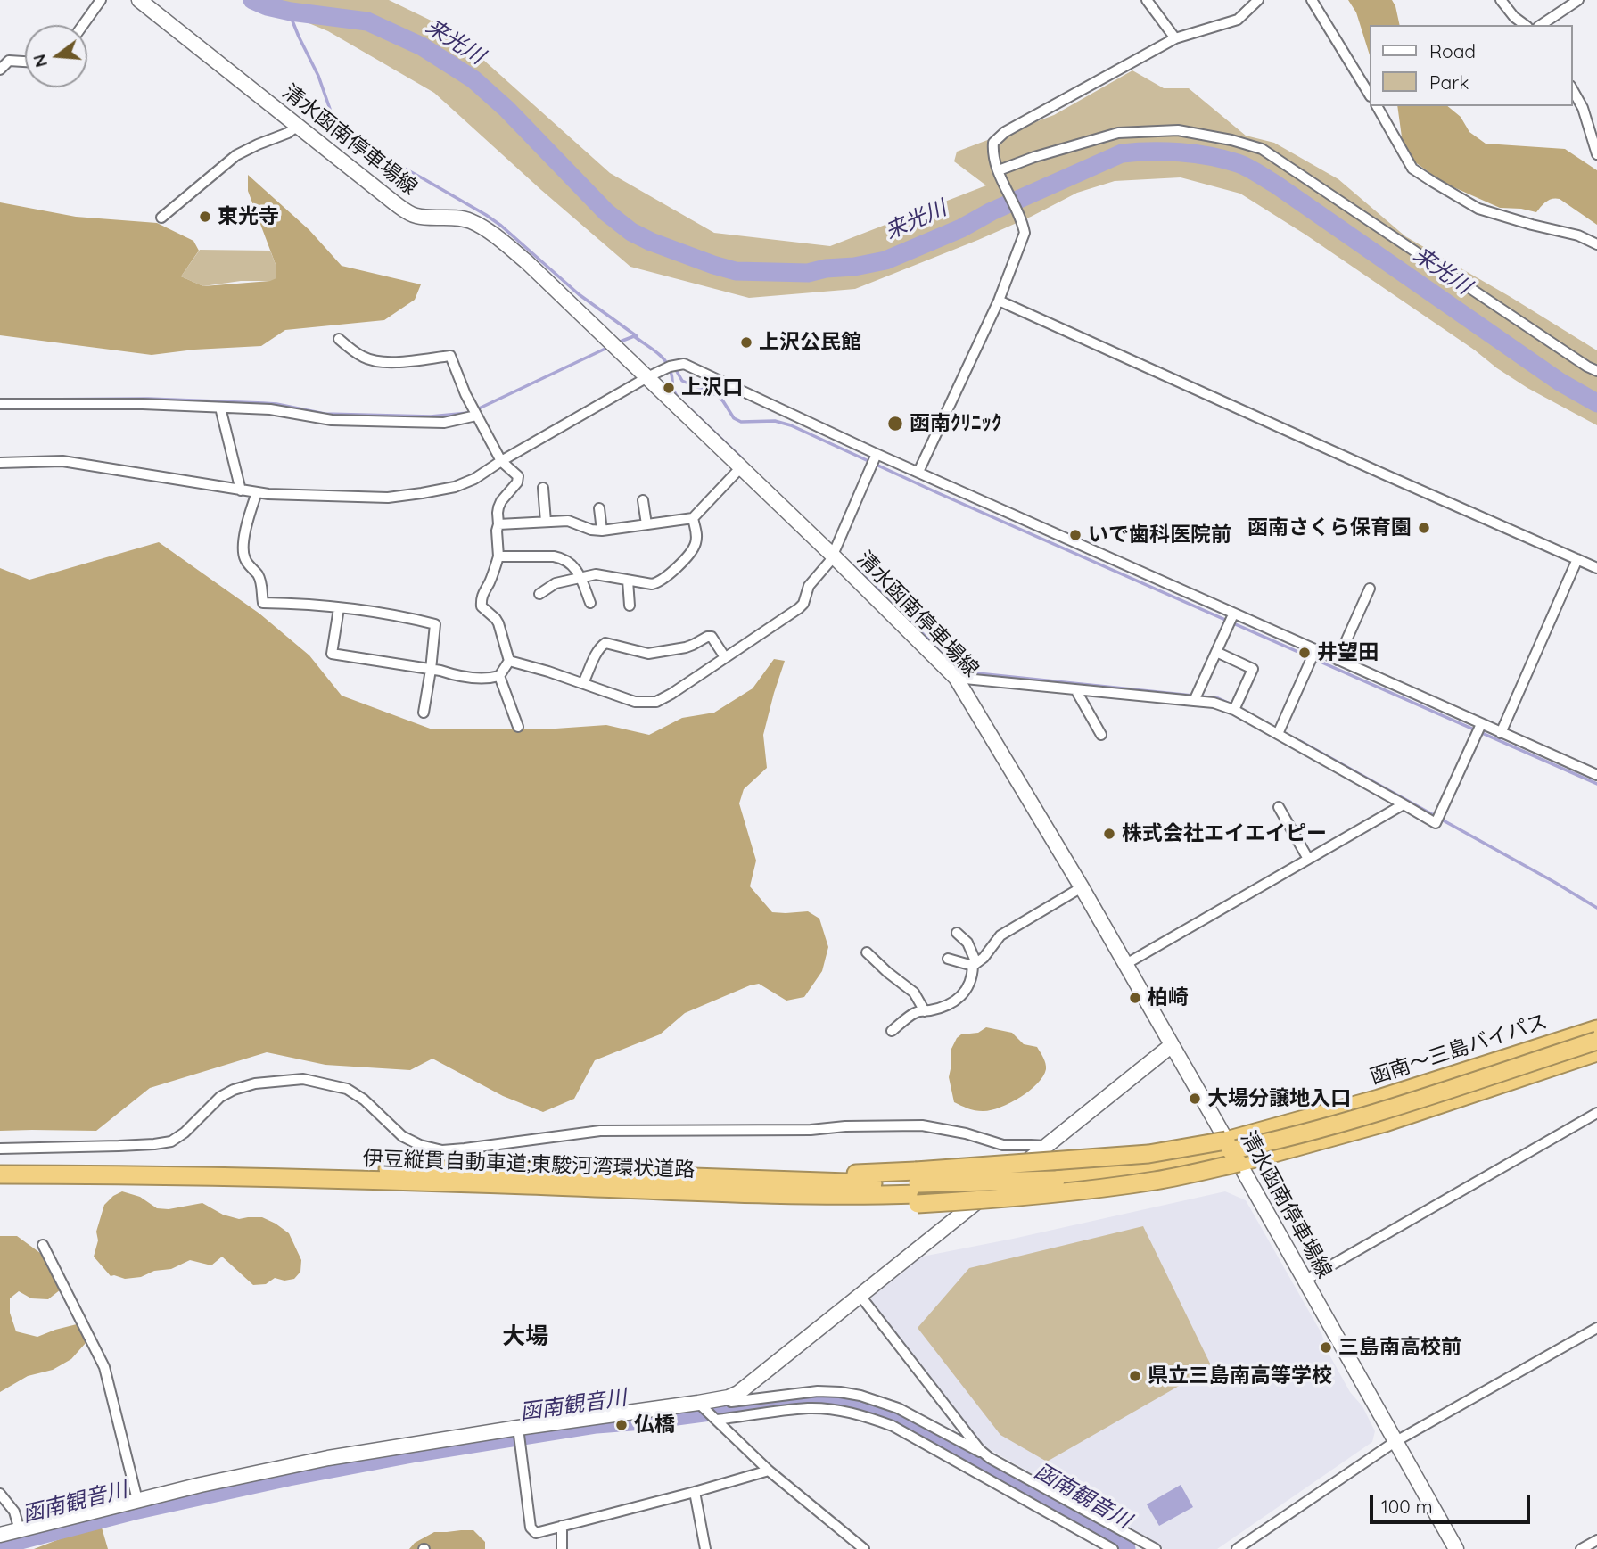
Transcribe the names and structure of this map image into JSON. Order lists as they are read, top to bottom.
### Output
{
  "streets": {
    "highway": ["函南～三島バイパス", "伊豆縦貫自動車道;東駿河湾環状道路"],
    "main road": ["清水函南停車場線"]
  },
  "crossings": [
    ["清水函南停車場線", "函南～三島バイパス"]
  ],
  "districts": ["大場"],
  "water": ["来光川", "函南観音川"],
  "places": [
    "東光寺",
    "上沢公民館",
    "上沢口",
    "函南ｸﾘﾆｯｸ",
    "函南さくら保育園",
    "いで歯科医院前",
    "井望田",
    "株式会社エイエイピー",
    "柏崎",
    "大場分譲地入口",
    "三島南高校前",
    "県立三島南高等学校",
    "仏橋"
  ],
  "legend": ["Road", "Park"],
  "scale_bar": "100 m",
  "north": "left"
}
